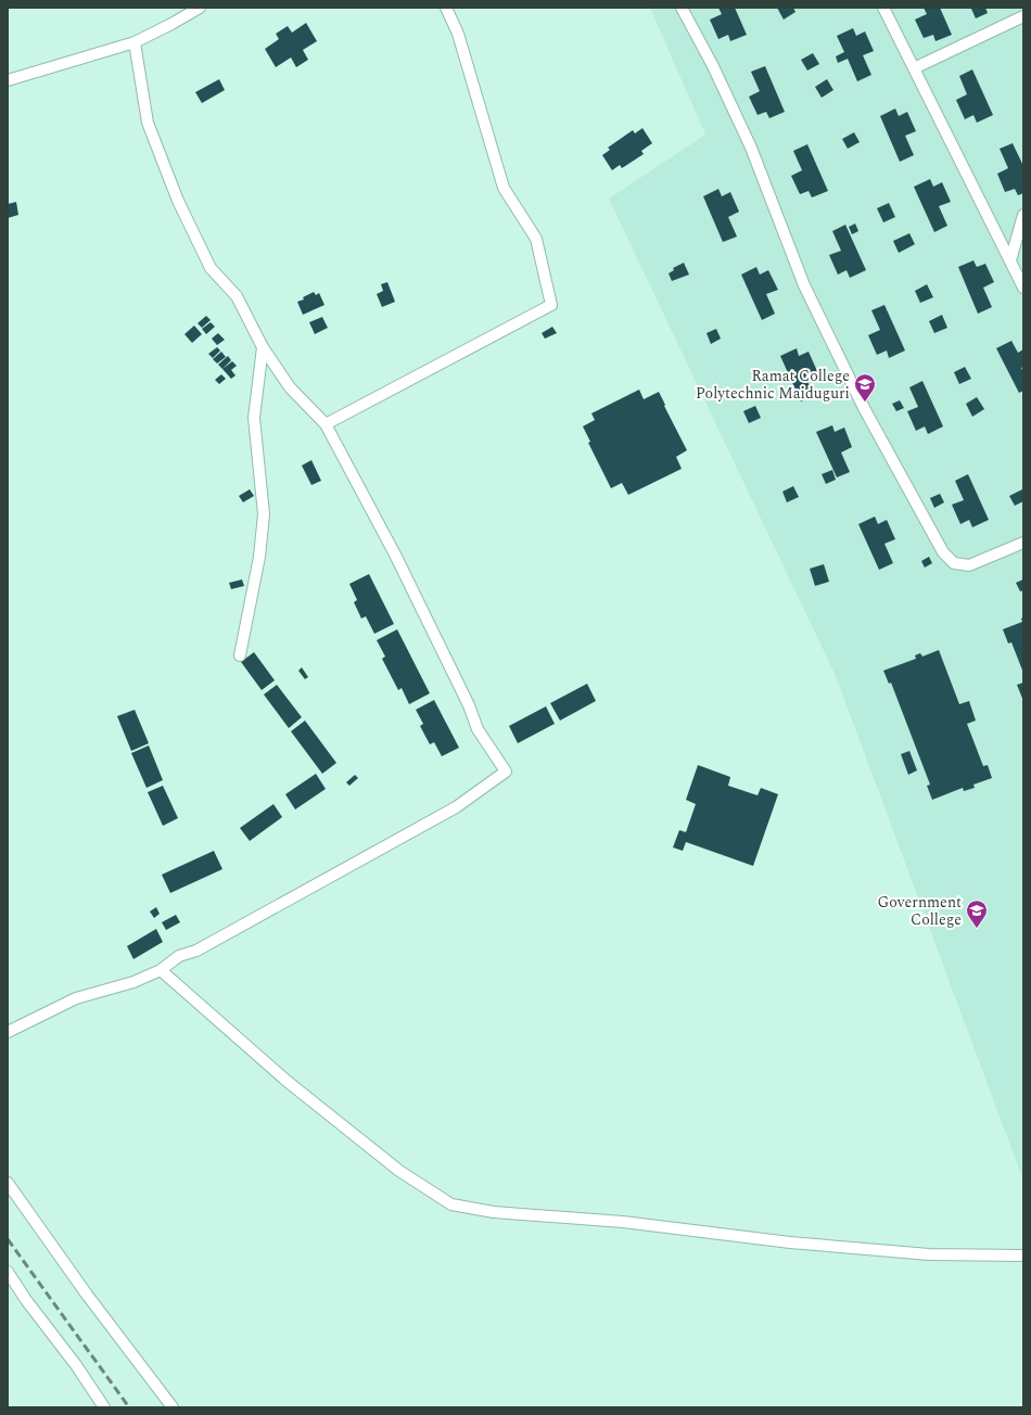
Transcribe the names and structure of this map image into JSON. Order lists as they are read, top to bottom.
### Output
{
  "places": {
    "school or university": ["Ramat College Polytechnic Maiduguri", "Government College"]
  }
}
